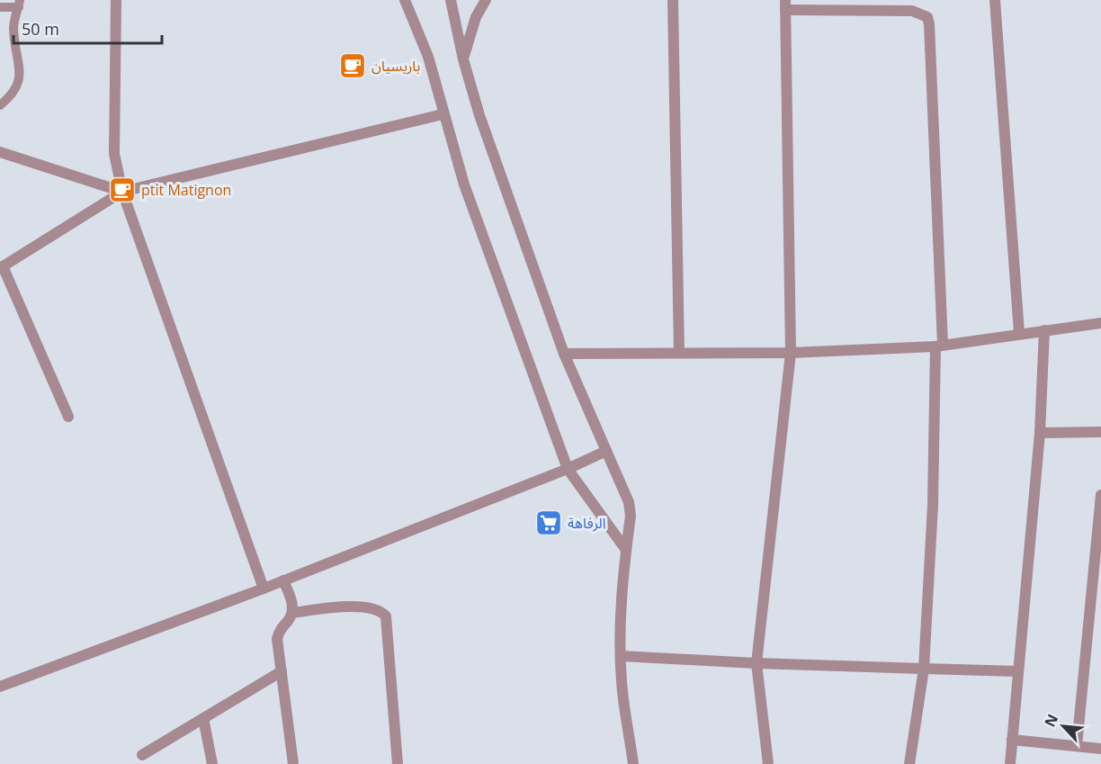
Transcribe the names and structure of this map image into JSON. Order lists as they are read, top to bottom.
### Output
{
  "places": {
    "cafe": ["باريسيان", "ptit Matignon"],
    "supermarket": ["الرفاهة"]
  },
  "scale_bar": "50 m",
  "north": "top left"
}
